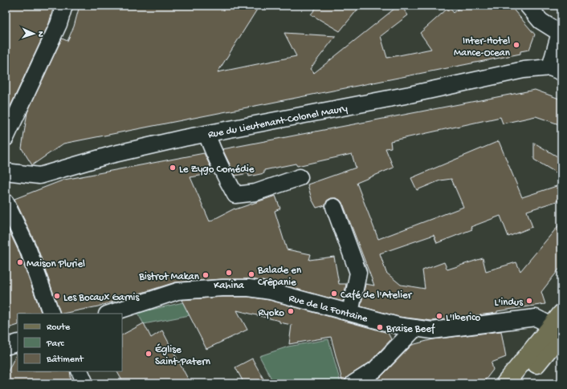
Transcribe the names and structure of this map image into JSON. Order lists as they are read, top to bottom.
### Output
{
  "streets": {
    "street": ["Rue du Lieutenant-Colonel Maury", "Rue de la Fontaine"]
  },
  "places": [
    "Inter-Hotel Mance-Ocean",
    "Le Zygo Comédie",
    "Maison Pluriel",
    "Kahina",
    "Balade en Crêpanie",
    "Bistrot Makan",
    "Café de l'Atelier",
    "Les Bocaux Garnis",
    "L'indus",
    "Ryoko",
    "L'Iberico",
    "Braise Beef",
    "Église Saint-Patern"
  ],
  "legend": ["Route", "Parc", "Bâtiment"],
  "north": "right"
}
